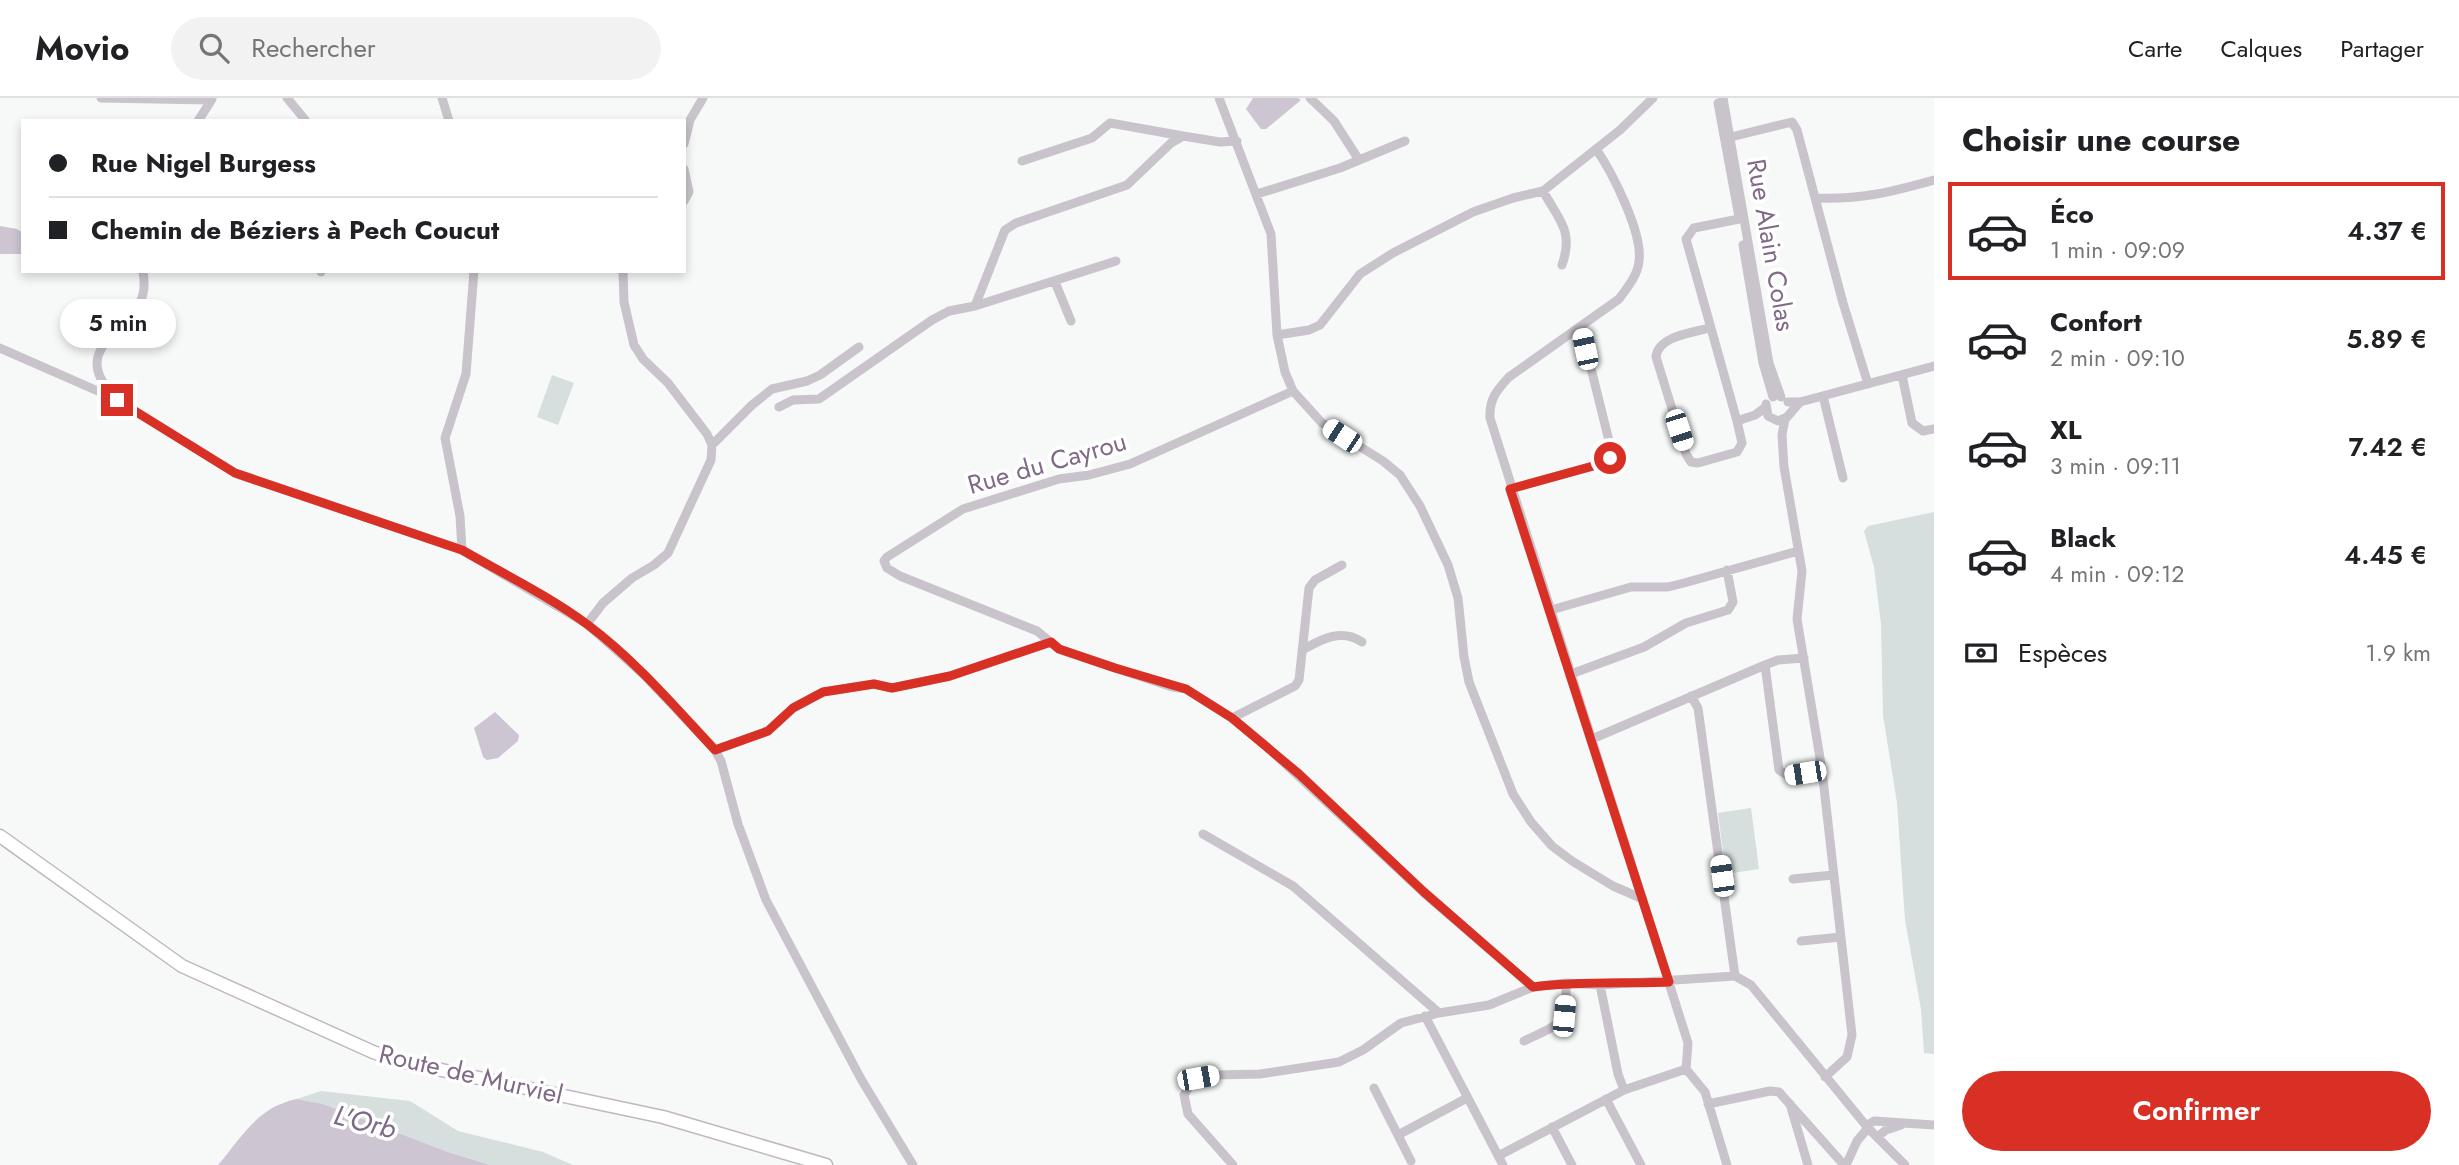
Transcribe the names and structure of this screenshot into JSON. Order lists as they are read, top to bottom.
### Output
{
  "streets": {
    "main road": ["Route de Murviel"],
    "street": ["Rue Alain Colas", "Rue du Cayrou"]
  },
  "water": ["L'Orb"],
  "page": {
    "header": "Movio",
    "search": "Rechercher",
    "nav": ["Carte", "Calques", "Partager"],
    "heading": "Choisir une course",
    "banner": ["Rue Nigel Burgess", "Chemin de Béziers à Pech Coucut"],
    "list": [
      {
        "name": "Éco",
        "note": "1 min · 09:09",
        "value": "4.37 €"
      },
      {
        "name": "Confort",
        "note": "2 min · 09:10",
        "value": "5.89 €"
      },
      {
        "name": "XL",
        "note": "3 min · 09:11",
        "value": "7.42 €"
      },
      {
        "name": "Black",
        "note": "4 min · 09:12",
        "value": "4.45 €"
      }
    ],
    "bubble": "5 min",
    "pay": ["Espèces", "1.9 km"],
    "buttons": "Confirmer"
  }
}
